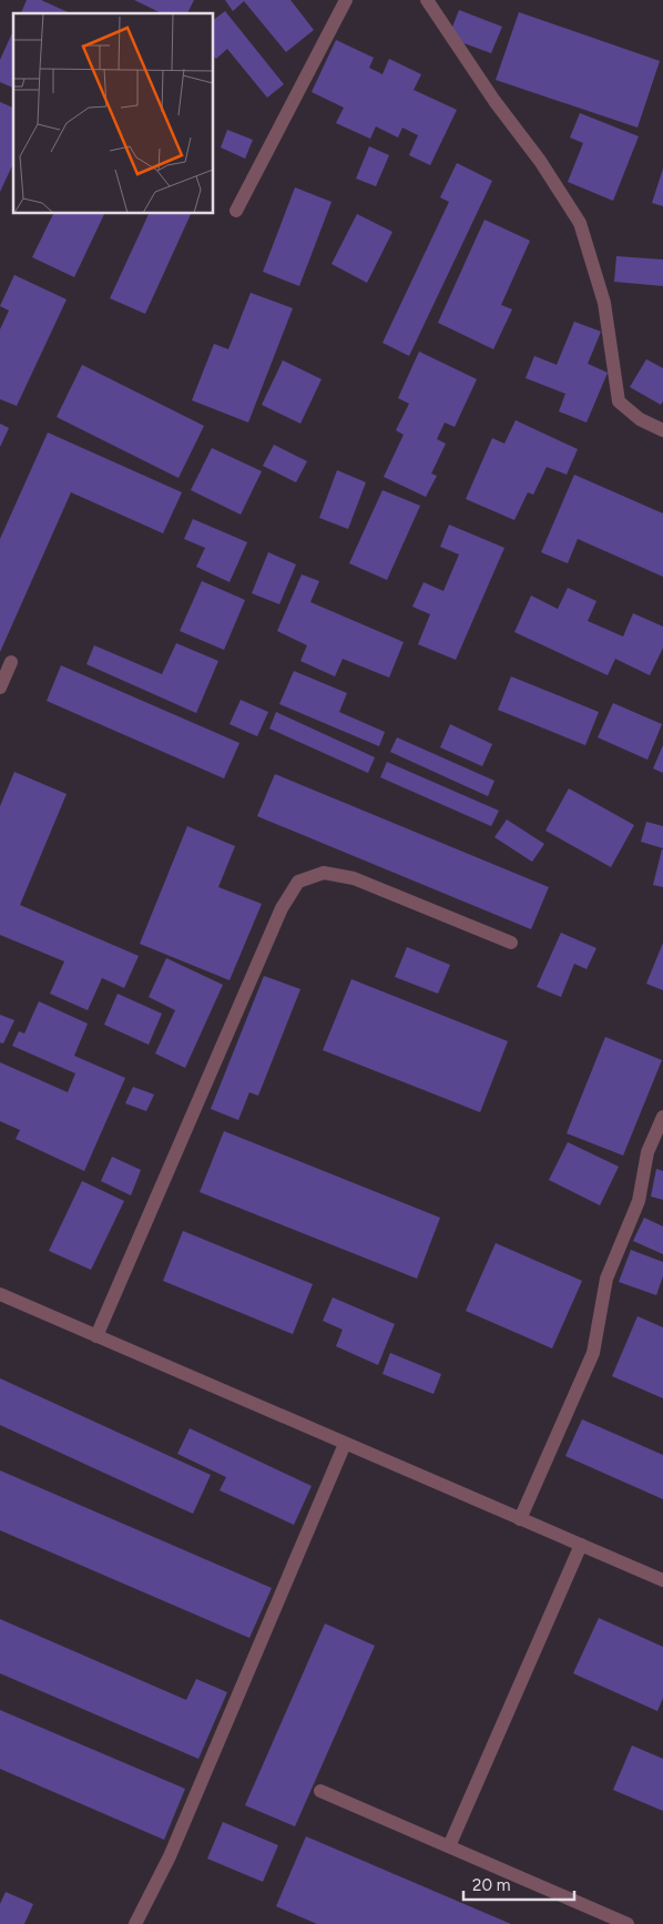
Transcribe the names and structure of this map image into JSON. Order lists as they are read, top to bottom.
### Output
{
  "scale_bar": "20 m"
}
